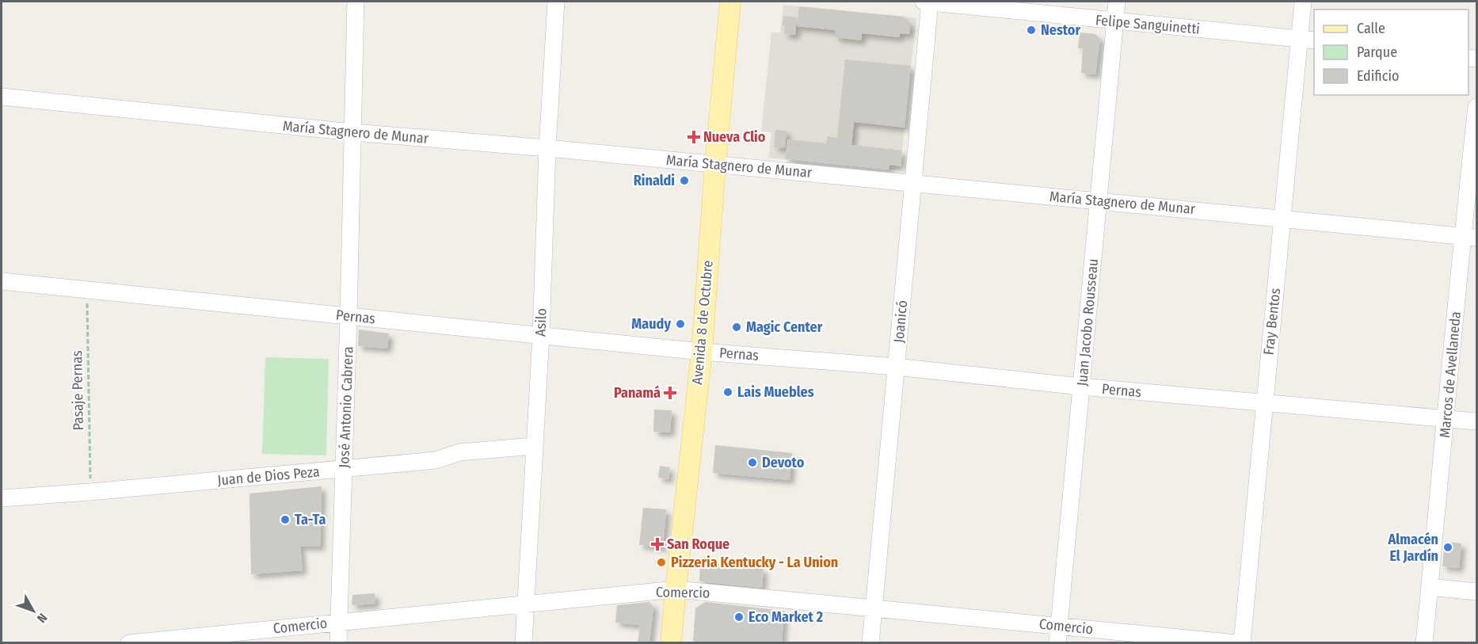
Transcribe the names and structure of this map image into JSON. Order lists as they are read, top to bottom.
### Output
{
  "streets": {
    "main road": ["Avenida 8 de Octubre"],
    "street": [
      "Felipe Sanguinetti",
      "María Stagnero de Munar",
      "Pernas",
      "Joanicó",
      "Fray Bentos",
      "Asilo",
      "Juan Jacobo Rousseau",
      "Marcos de Avellaneda",
      "José Antonio Cabrera",
      "Juan de Dios Peza",
      "Comercio"
    ],
    "path": ["Pasaje Pernas"]
  },
  "crossings": [
    ["Felipe Sanguinetti", "Joanicó"],
    ["Felipe Sanguinetti", "Fray Bentos"],
    ["Felipe Sanguinetti", "Juan Jacobo Rousseau"],
    ["María Stagnero de Munar", "Joanicó"],
    ["María Stagnero de Munar", "Fray Bentos"],
    ["María Stagnero de Munar", "Asilo"],
    ["María Stagnero de Munar", "Avenida 8 de Octubre"],
    ["María Stagnero de Munar", "Juan Jacobo Rousseau"],
    ["María Stagnero de Munar", "Marcos de Avellaneda"],
    ["María Stagnero de Munar", "José Antonio Cabrera"],
    ["Pernas", "Joanicó"],
    ["Pernas", "Fray Bentos"],
    ["Pernas", "Asilo"],
    ["Pernas", "Avenida 8 de Octubre"],
    ["Pernas", "Juan Jacobo Rousseau"],
    ["Pernas", "Marcos de Avellaneda"],
    ["Pernas", "Pasaje Pernas"],
    ["Pernas", "José Antonio Cabrera"],
    ["Joanicó", "Comercio"],
    ["Asilo", "Juan de Dios Peza"],
    ["Asilo", "Comercio"],
    ["Avenida 8 de Octubre", "Comercio"],
    ["Juan Jacobo Rousseau", "Comercio"],
    ["Pasaje Pernas", "Juan de Dios Peza"],
    ["José Antonio Cabrera", "Juan de Dios Peza"],
    ["José Antonio Cabrera", "Comercio"]
  ],
  "places": {
    "other": [
      "Nestor",
      "Rinaldi",
      "Maudy",
      "Magic Center",
      "Lais Muebles",
      "Devoto",
      "Ta-Ta",
      "Almacén El Jardín",
      "Pizzeria Kentucky - La Union",
      "Eco Market 2"
    ],
    "health": ["Nueva Clio", "Panamá", "San Roque"]
  },
  "legend": ["Calle", "Parque", "Edificio"],
  "north": "bottom right"
}
